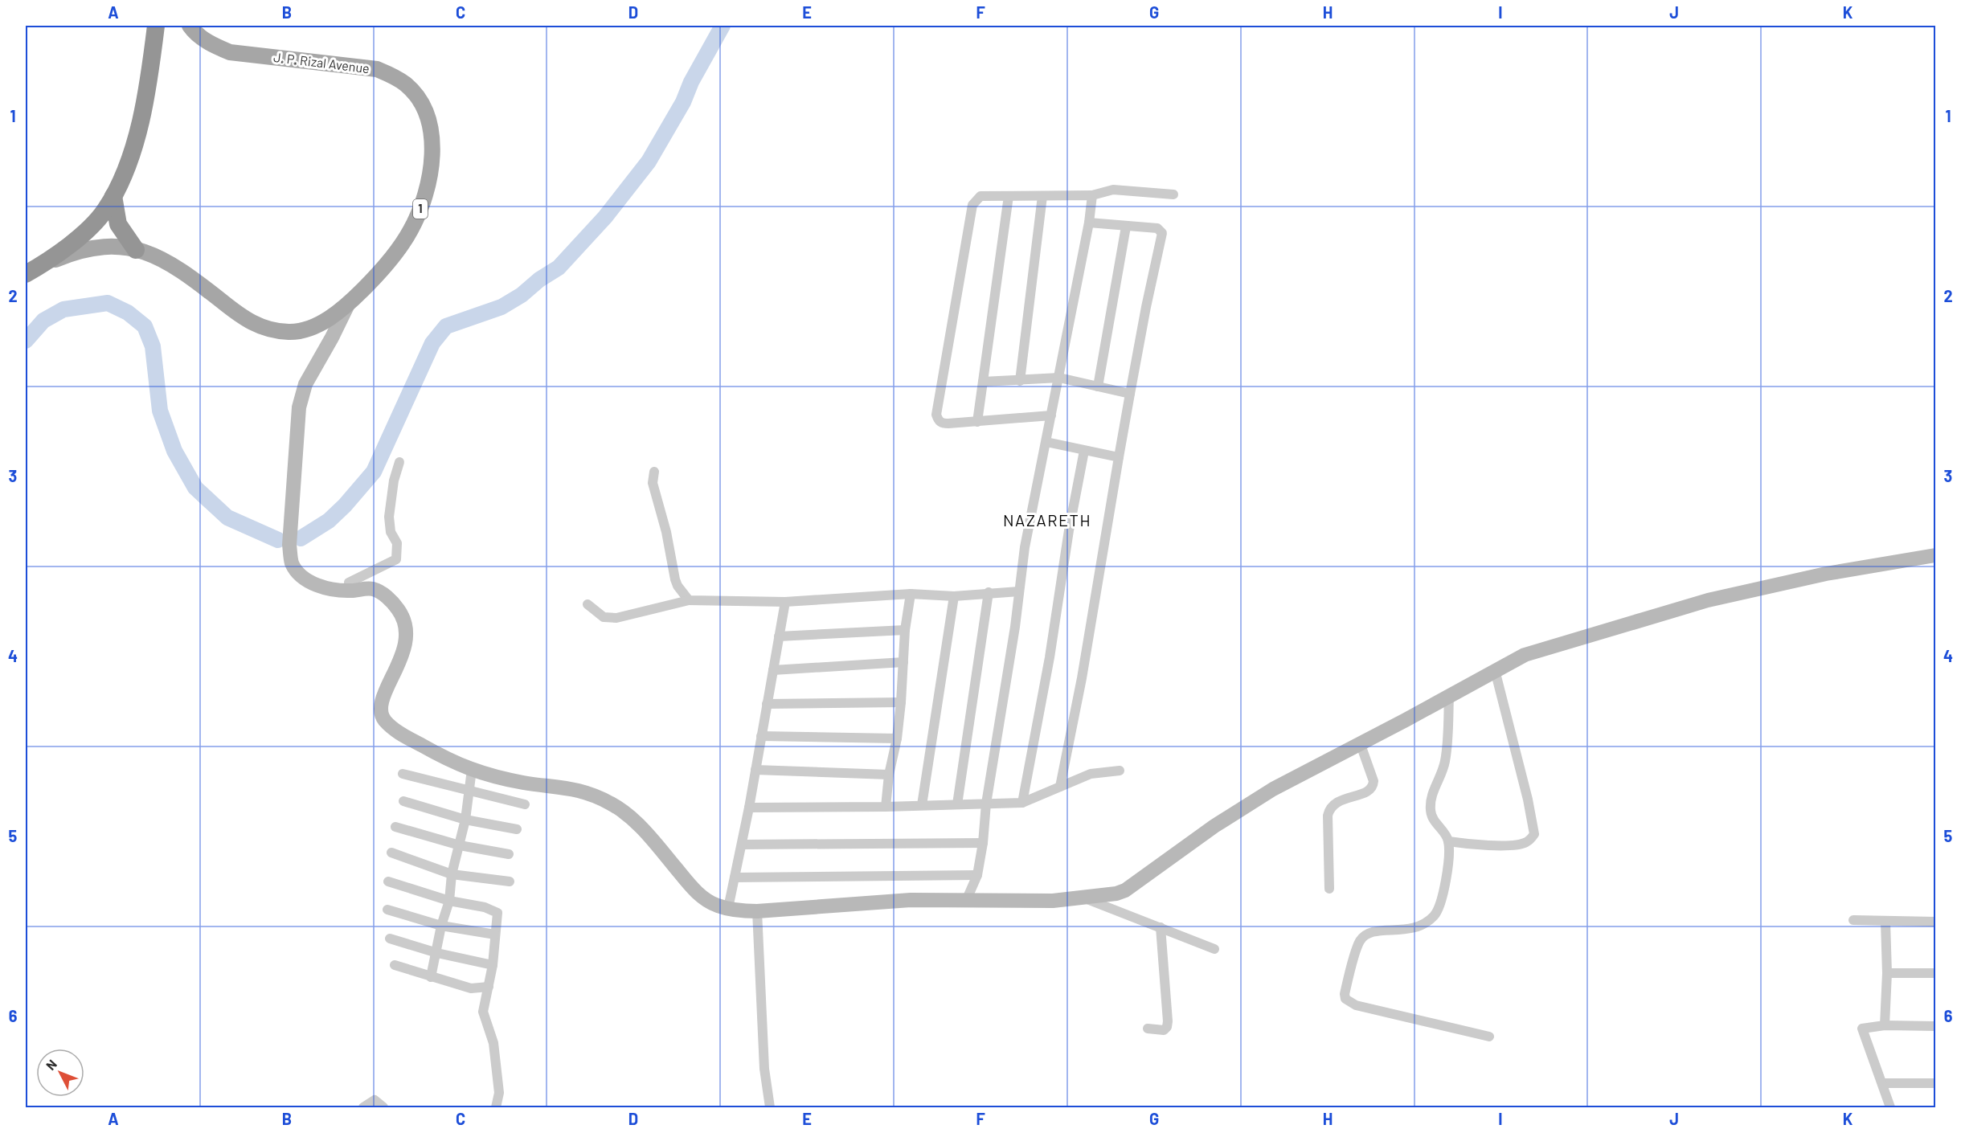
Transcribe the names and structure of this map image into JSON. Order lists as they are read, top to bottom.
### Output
{
  "streets": {
    "main road": ["J. P. Rizal Avenue", "1"]
  },
  "districts": ["NAZARETH"],
  "north": "top left",
  "grid": {
    "columns": [
      "A",
      "B",
      "C",
      "D",
      "E",
      "F",
      "G",
      "H",
      "I",
      "J",
      "K"
    ],
    "rows": [
      "1",
      "2",
      "3",
      "4",
      "5",
      "6"
    ]
  }
}
